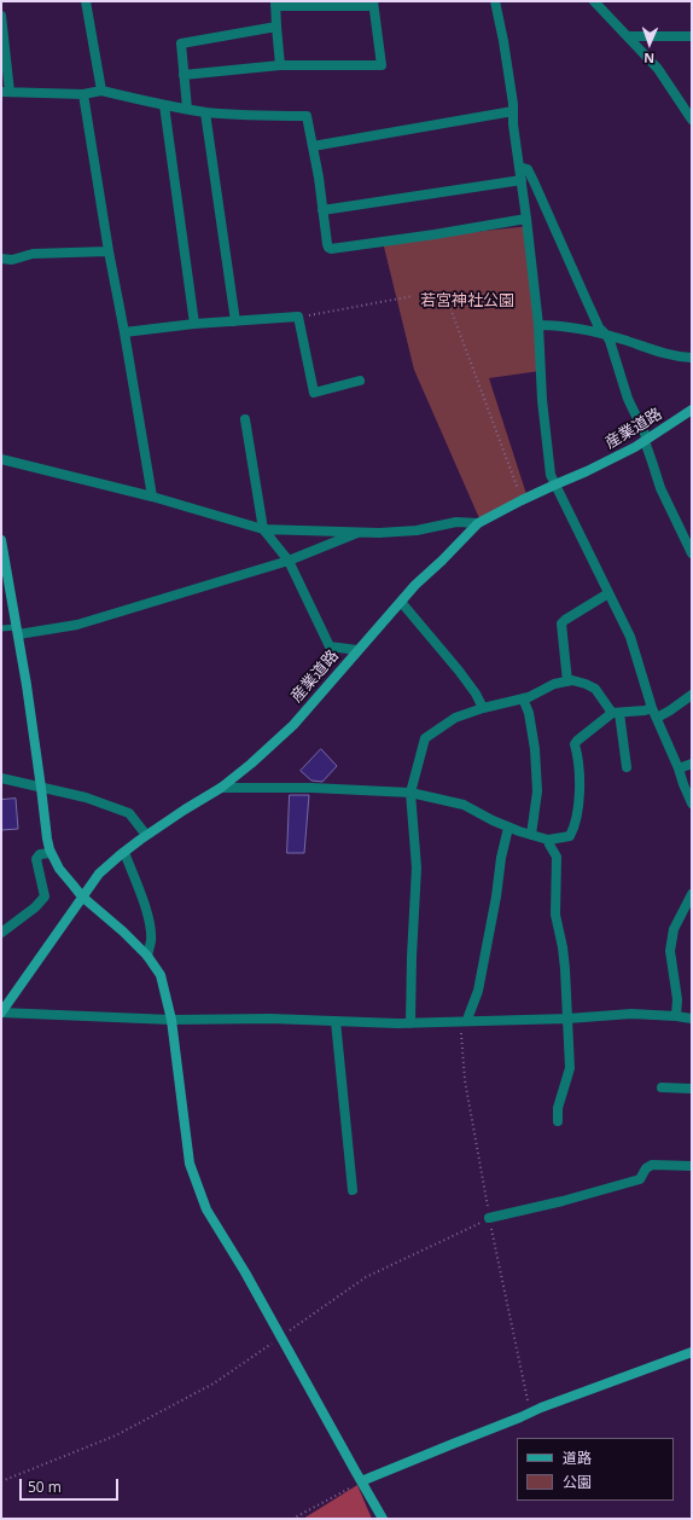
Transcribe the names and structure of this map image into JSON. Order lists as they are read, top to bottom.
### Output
{
  "streets": {
    "street": ["産業道路"]
  },
  "parks": ["若宮神社公園"],
  "legend": ["道路", "公園"],
  "scale_bar": "50 m",
  "north": "bottom"
}
